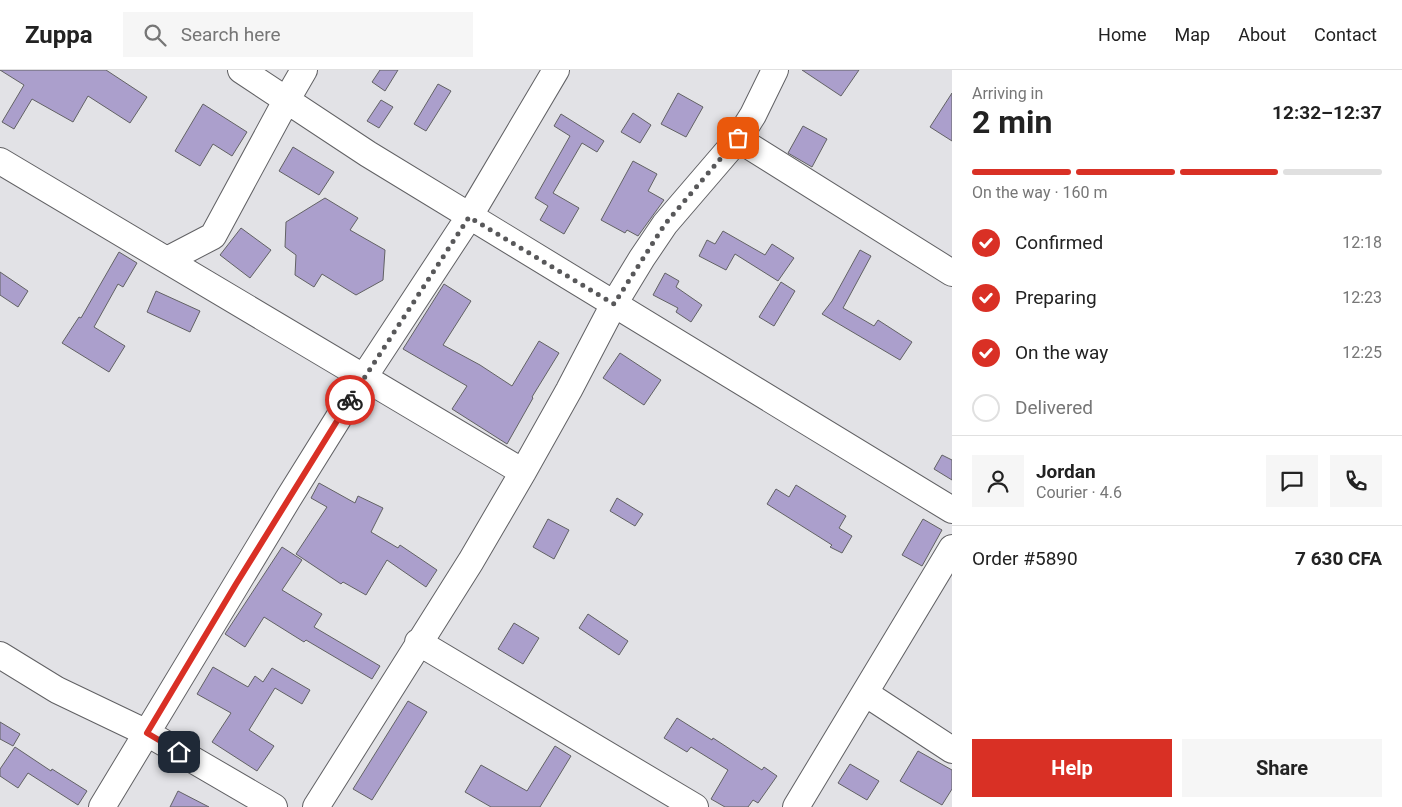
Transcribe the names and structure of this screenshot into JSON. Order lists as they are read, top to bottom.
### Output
{
  "page": {
    "header": "Zuppa",
    "search": "Search here",
    "nav": [
      "Home",
      "Map",
      "About",
      "Contact"
    ],
    "heading": ["2 min", "Arriving in", "12:32–12:37"],
    "panel": [
      "Jordan",
      "Courier · 4.6",
      "Order #5890",
      "7 630 CFA"
    ],
    "bar": "On the way · 160 m",
    "list": [
      ["Confirmed", "12:18"],
      ["Preparing", "12:23"],
      ["On the way", "12:25"],
      "Delivered"
    ],
    "buttons": ["Help", "Share"]
  }
}
